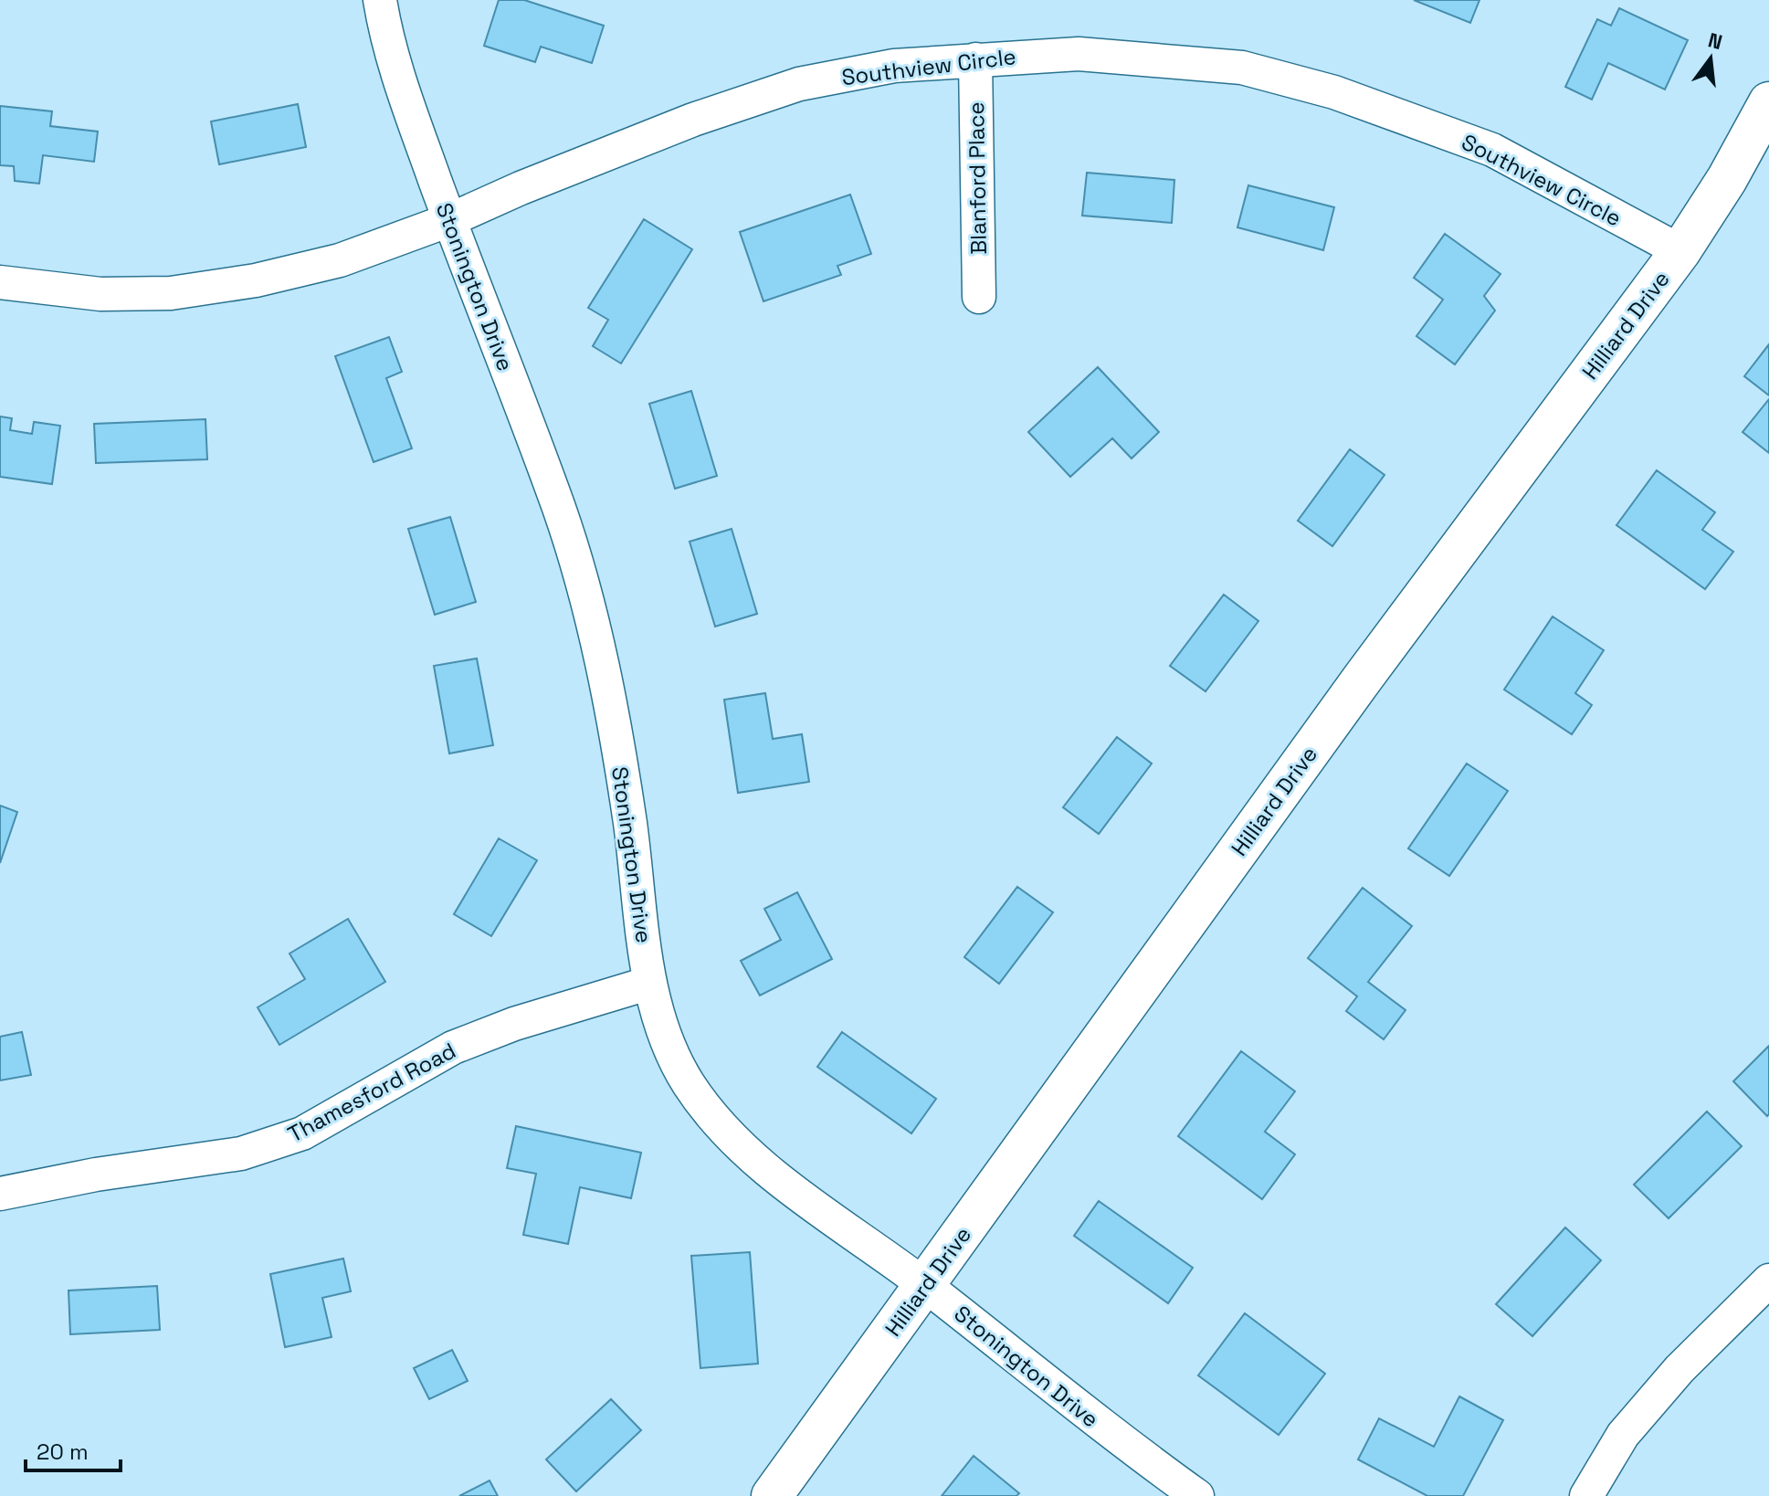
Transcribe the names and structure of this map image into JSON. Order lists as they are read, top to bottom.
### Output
{
  "streets": {
    "street": [
      "Southview Circle",
      "Blanford Place",
      "Stonington Drive",
      "Hilliard Drive",
      "Thamesford Road"
    ]
  },
  "crossings": [
    ["Southview Circle", "Blanford Place"],
    ["Southview Circle", "Stonington Drive"],
    ["Southview Circle", "Hilliard Drive"],
    ["Stonington Drive", "Hilliard Drive"],
    ["Stonington Drive", "Thamesford Road"]
  ],
  "scale_bar": "20 m",
  "north": "top"
}
